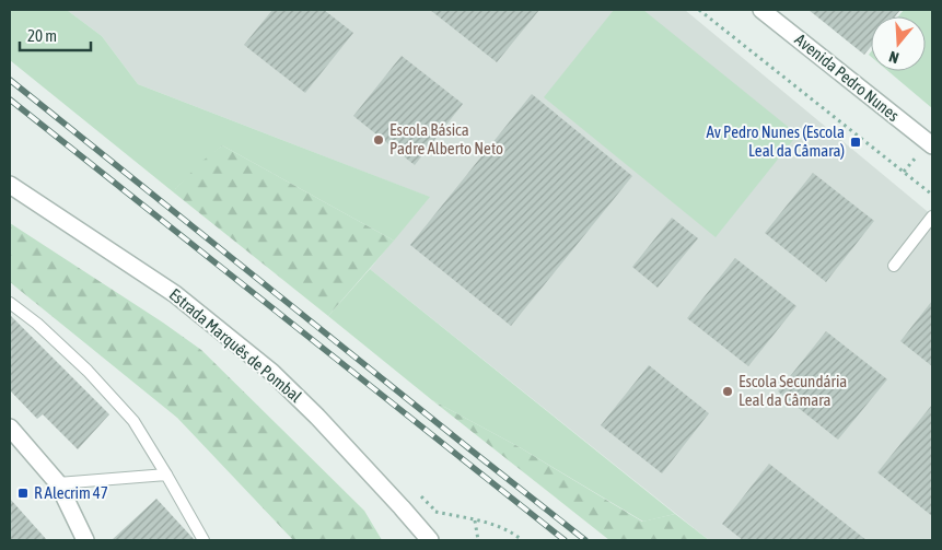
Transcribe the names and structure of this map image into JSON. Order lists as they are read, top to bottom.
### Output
{
  "streets": {
    "street": ["Avenida Pedro Nunes", "Estrada Marquês de Pombal"]
  },
  "places": {
    "other": ["Escola Básica Padre Alberto Neto", "Escola Secundária Leal da Câmara"],
    "transit": ["Av Pedro Nunes (Escola Leal da Câmara)", "R Alecrim 47"]
  },
  "scale_bar": "20 m",
  "north": "bottom"
}
